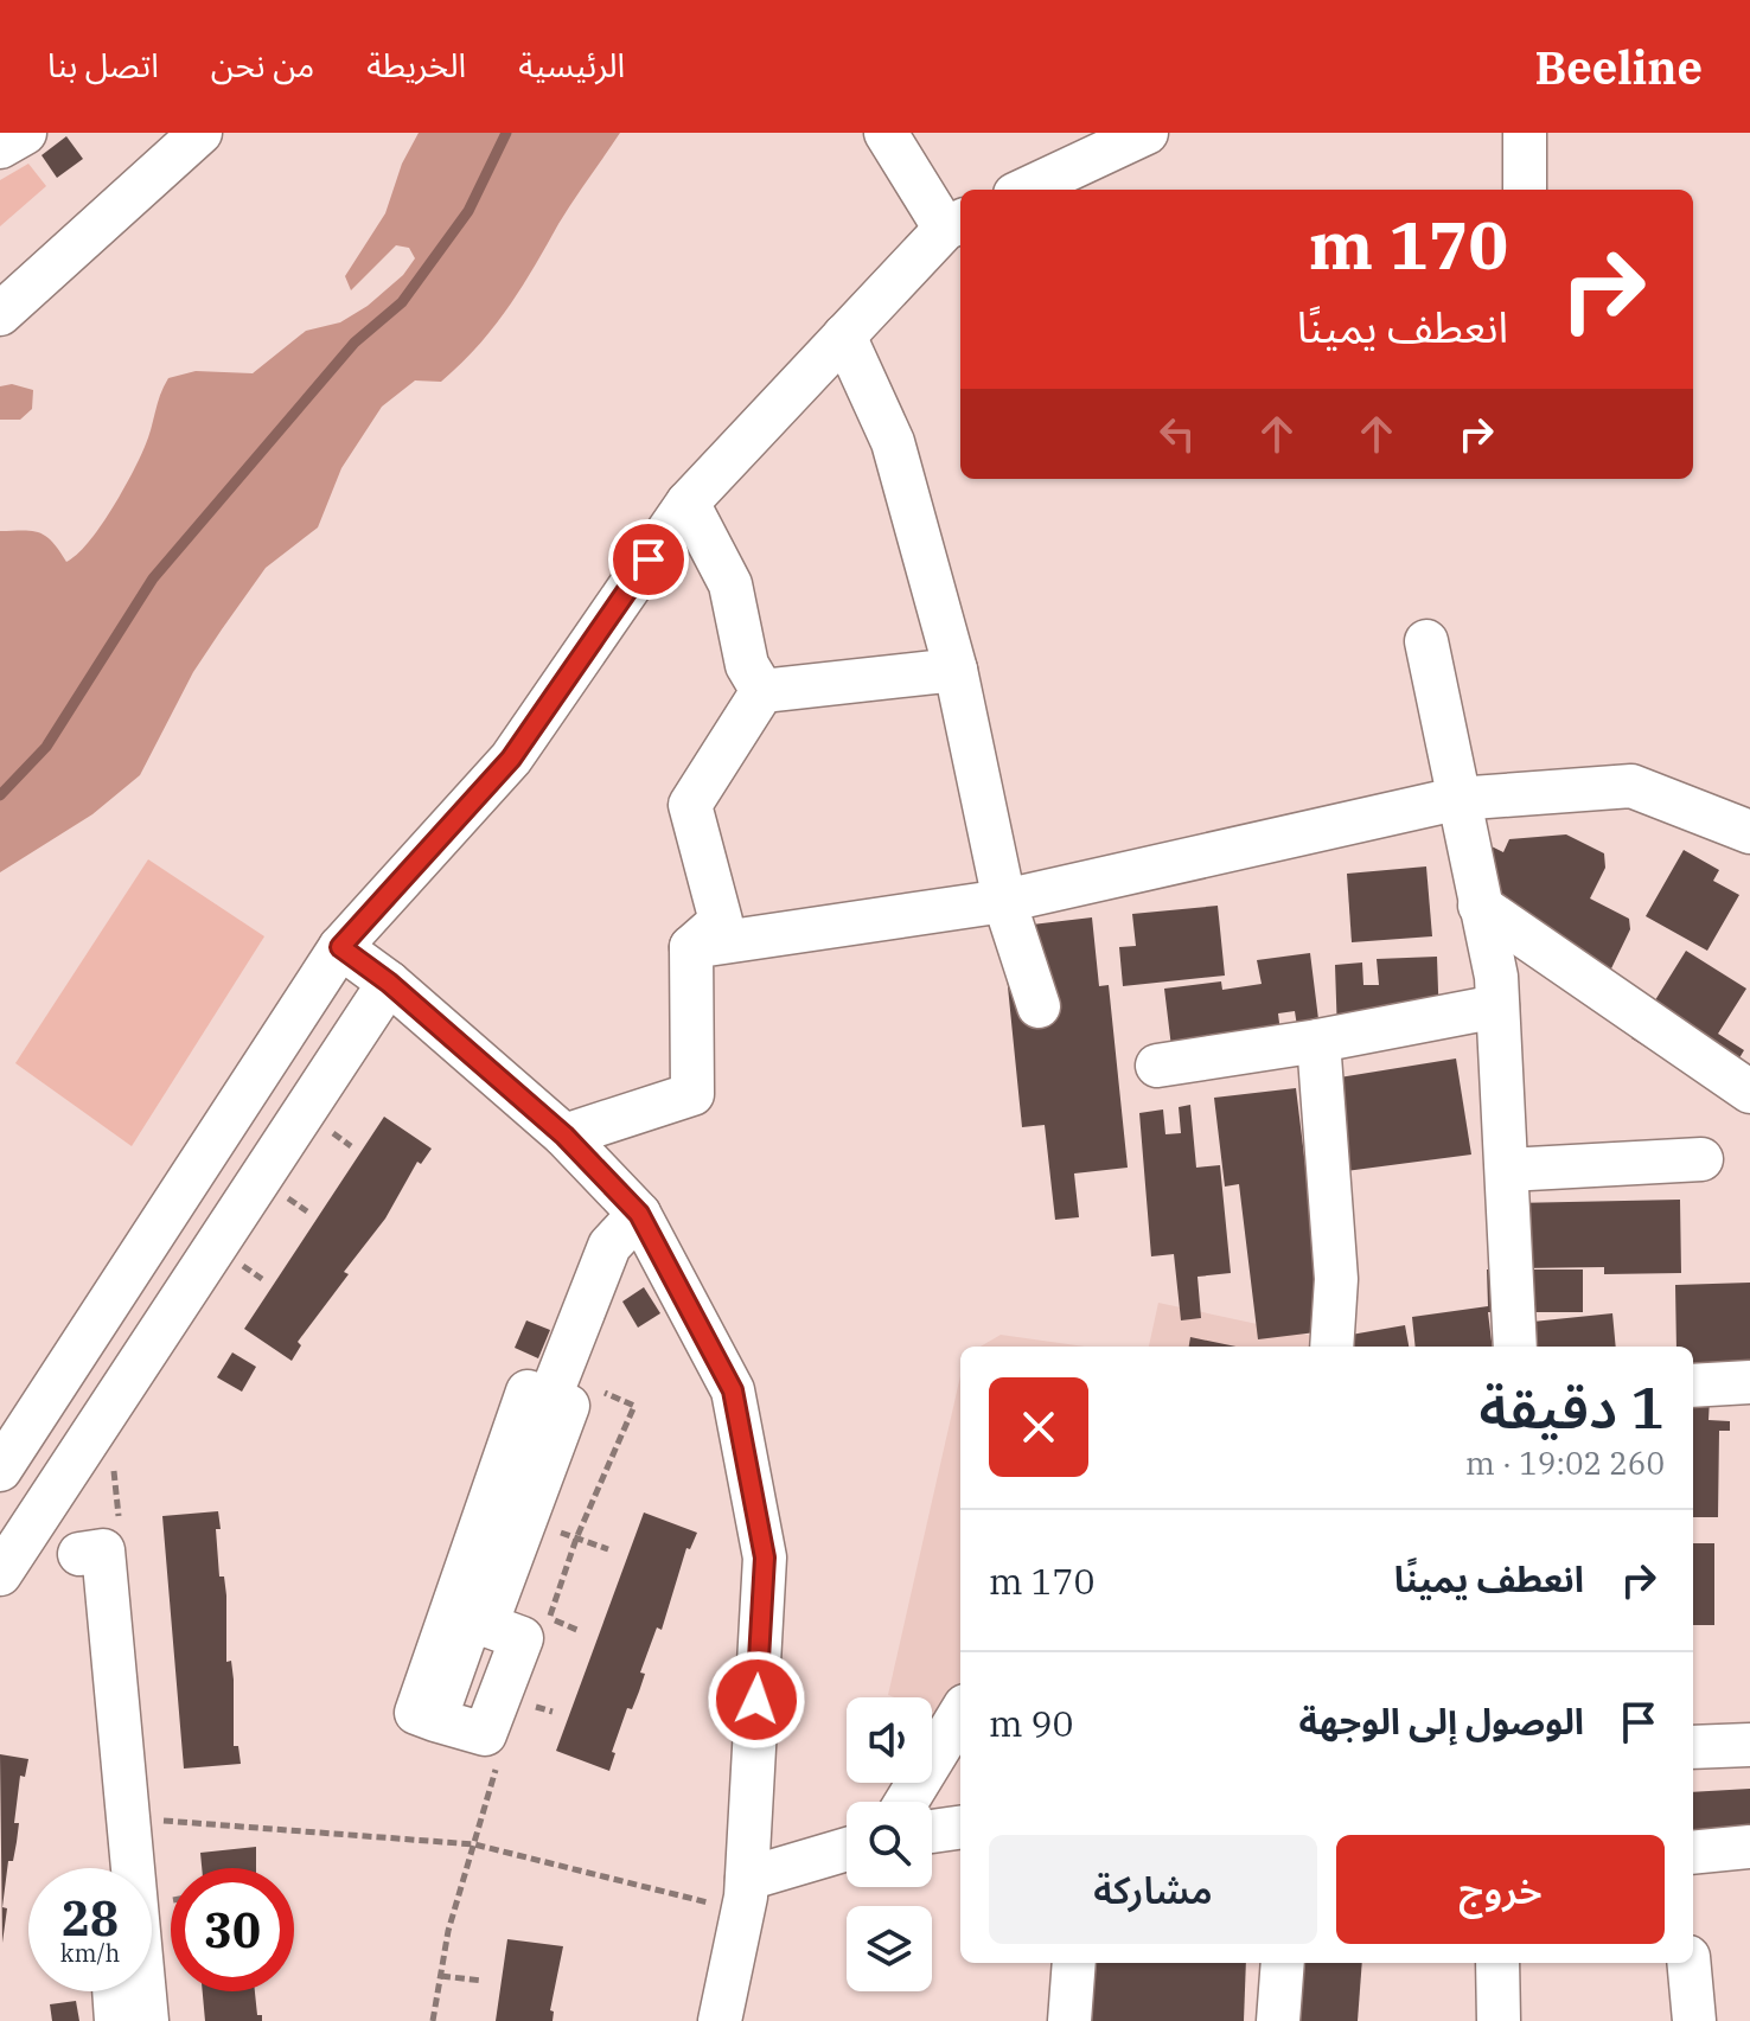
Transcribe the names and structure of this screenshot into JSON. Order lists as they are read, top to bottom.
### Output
{
  "page": {
    "header": "Beeline",
    "nav": [
      "الرئيسية",
      "الخريطة",
      "من نحن",
      "اتصل بنا"
    ],
    "turn": ["170 m", "انعطف يمينًا"],
    "heading": ["1 دقيقة", "260 m · 19:02"],
    "list": [
      {
        "name": "انعطف يمينًا",
        "value": "170 m"
      },
      {
        "name": "الوصول إلى الوجهة",
        "value": "90 m"
      }
    ],
    "buttons": ["خروج", "مشاركة"],
    "speed": "28 km/h",
    "limit": "30"
  }
}
